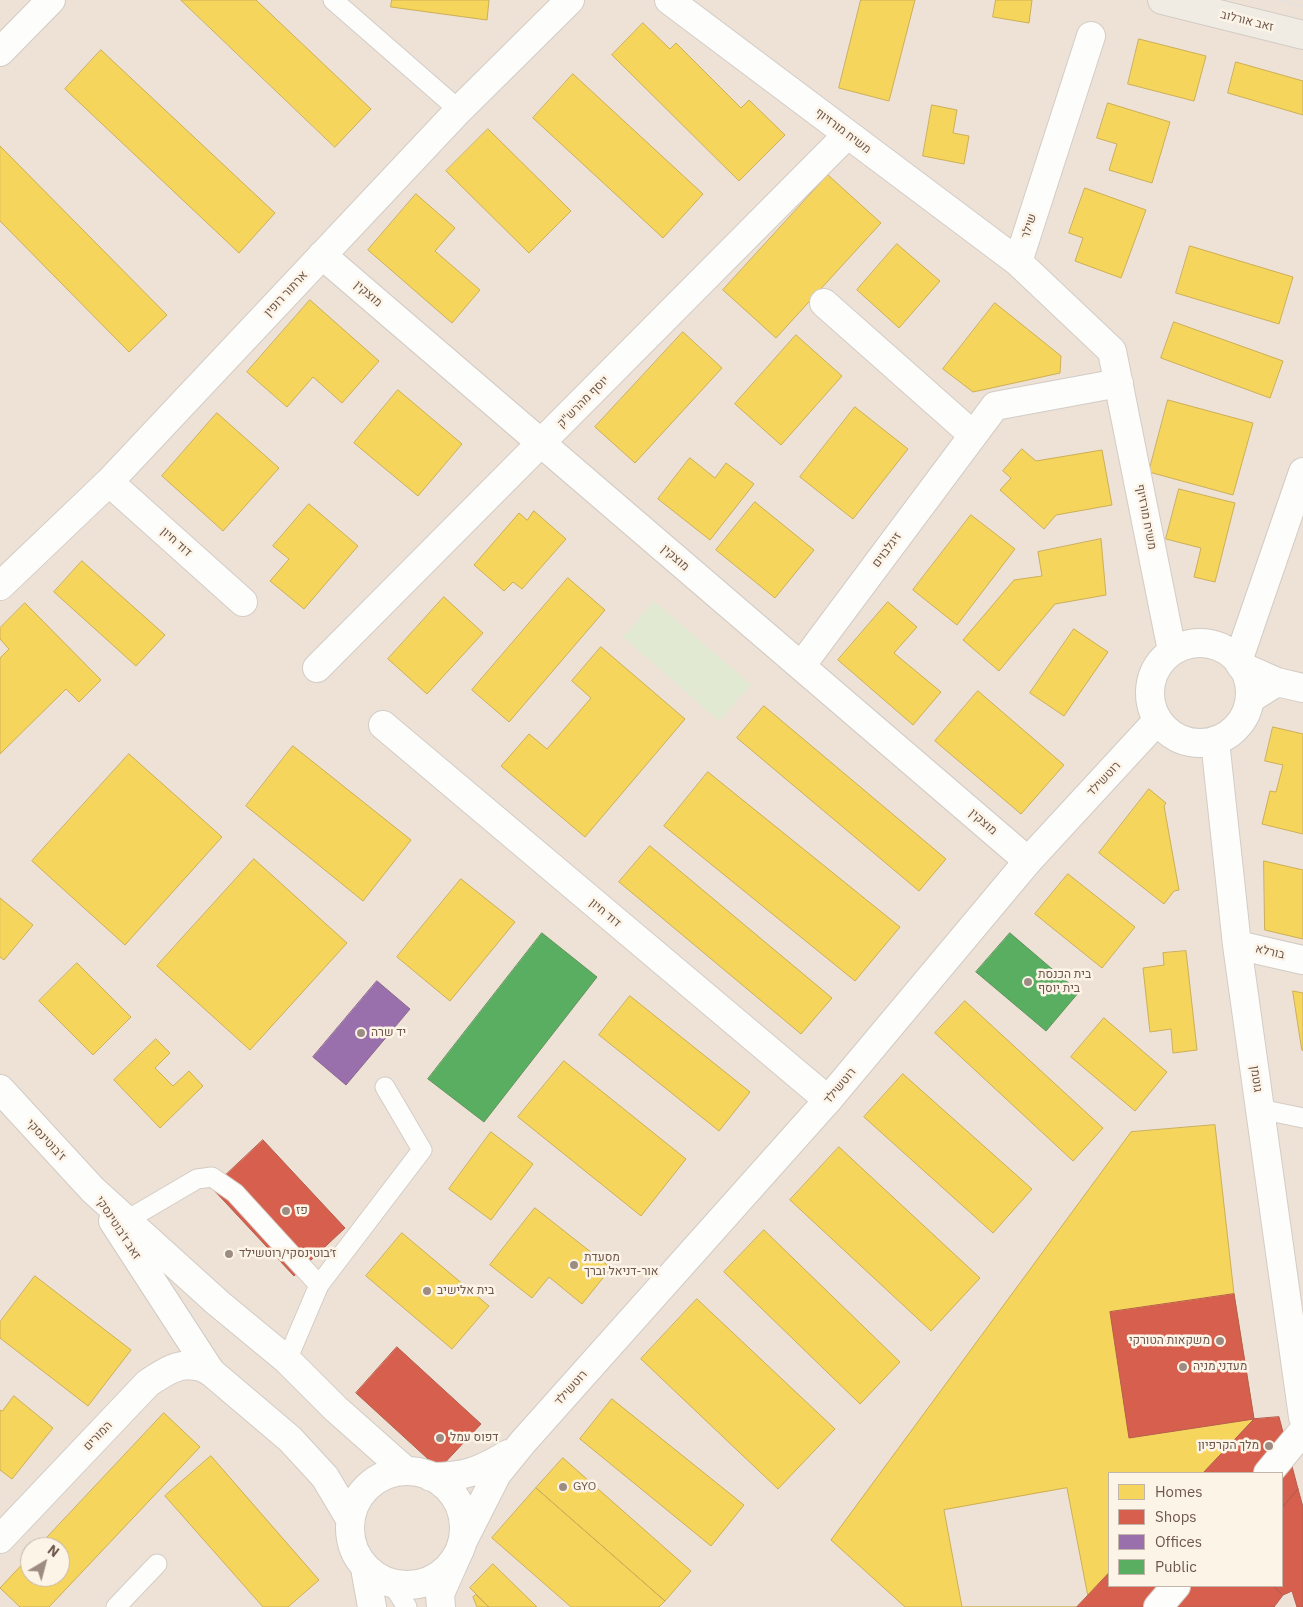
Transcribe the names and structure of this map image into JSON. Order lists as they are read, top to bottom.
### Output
{
  "streets": {
    "main road": ["זאב אורלוב"],
    "street": [
      "משיח מורזיוף",
      "שילר",
      "ארתור רופין",
      "מוצקין",
      "יוסף מהרש\"ק",
      "דוד חיון",
      "זיגלבוים",
      "רוטשילד",
      "בורלא",
      "גוטמן",
      "ז'בוטינסקי",
      "זאב ז'בוטינסקי",
      "המורים"
    ]
  },
  "crossings": [
    ["משיח מורזיוף", "שילר"],
    ["משיח מורזיוף", "יוסף מהרש\"ק"],
    ["משיח מורזיוף", "זיגלבוים"],
    ["משיח מורזיוף", "רוטשילד"],
    ["משיח מורזיוף", "גוטמן"],
    ["ארתור רופין", "מוצקין"],
    ["ארתור רופין", "דוד חיון"],
    ["מוצקין", "יוסף מהרש\"ק"],
    ["מוצקין", "זיגלבוים"],
    ["מוצקין", "רוטשילד"],
    ["דוד חיון", "רוטשילד"],
    ["רוטשילד", "גוטמן"],
    ["רוטשילד", "זאב ז'בוטינסקי"],
    ["בורלא", "גוטמן"],
    ["ז'בוטינסקי", "זאב ז'בוטינסקי"],
    ["זאב ז'בוטינסקי", "המורים"]
  ],
  "places": [
    "בית הכנסת בית יוסף",
    "יד שרה",
    "פז",
    "ז׳בוטינסקי/רוטשילד",
    "מסעדת אור-דניאל וברך",
    "בית אלישיב",
    "משקאות הטורקי",
    "מעדני מניה",
    "דפוס עמל",
    "מלך הקרפיון",
    "GYO"
  ],
  "legend": [
    "Homes",
    "Shops",
    "Offices",
    "Public"
  ],
  "north": "top right"
}
